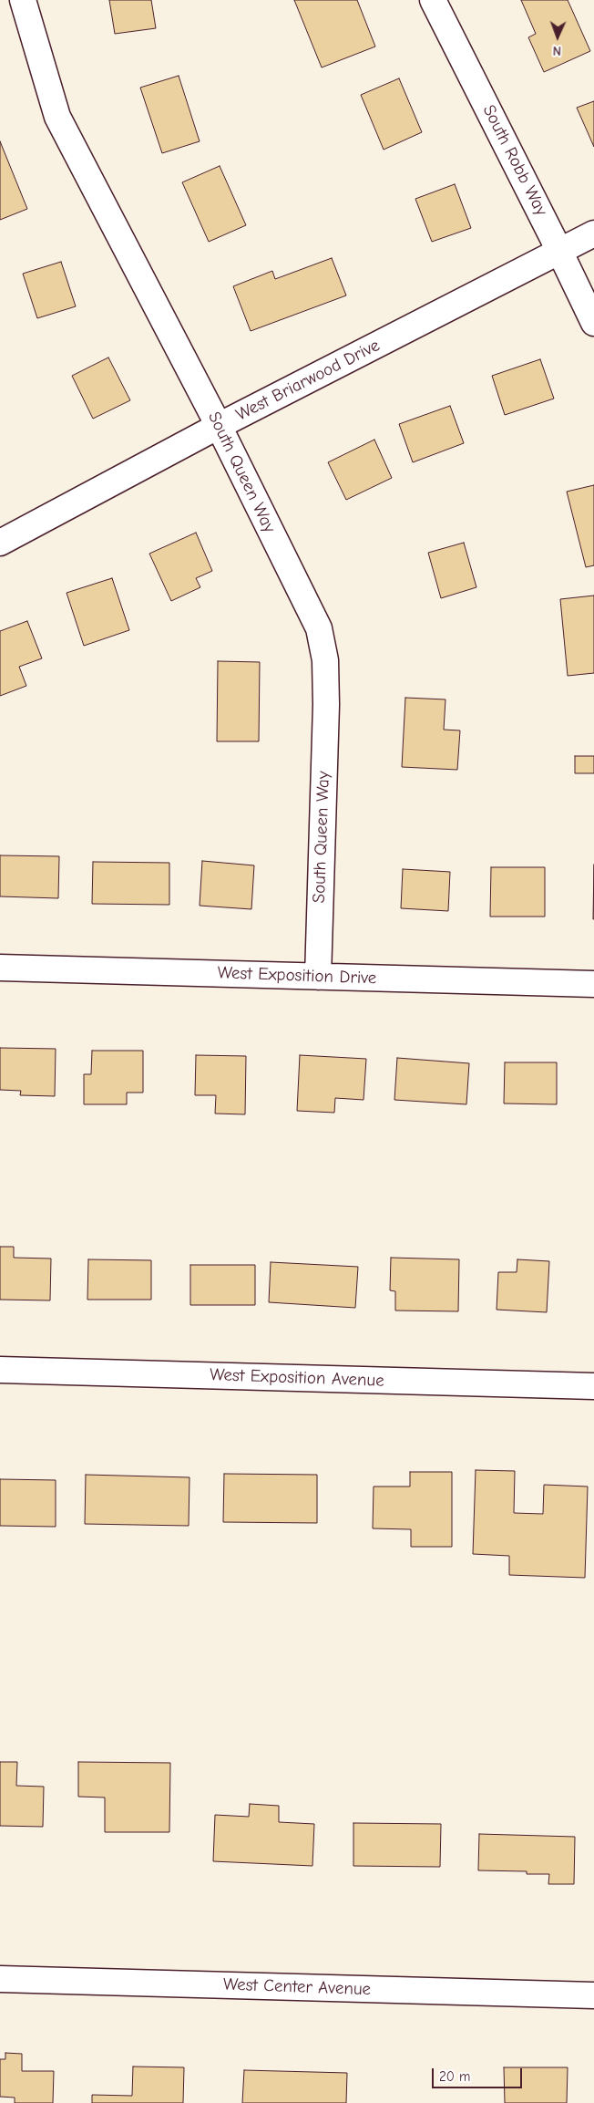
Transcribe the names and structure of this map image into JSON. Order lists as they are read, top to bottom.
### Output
{
  "streets": {
    "street": [
      "South Robb Way",
      "West Briarwood Drive",
      "South Queen Way",
      "West Exposition Drive",
      "West Exposition Avenue",
      "West Center Avenue"
    ]
  },
  "crossings": [
    ["South Robb Way", "West Briarwood Drive"],
    ["West Briarwood Drive", "South Queen Way"],
    ["South Queen Way", "West Exposition Drive"]
  ],
  "scale_bar": "20 m",
  "north": "bottom"
}
